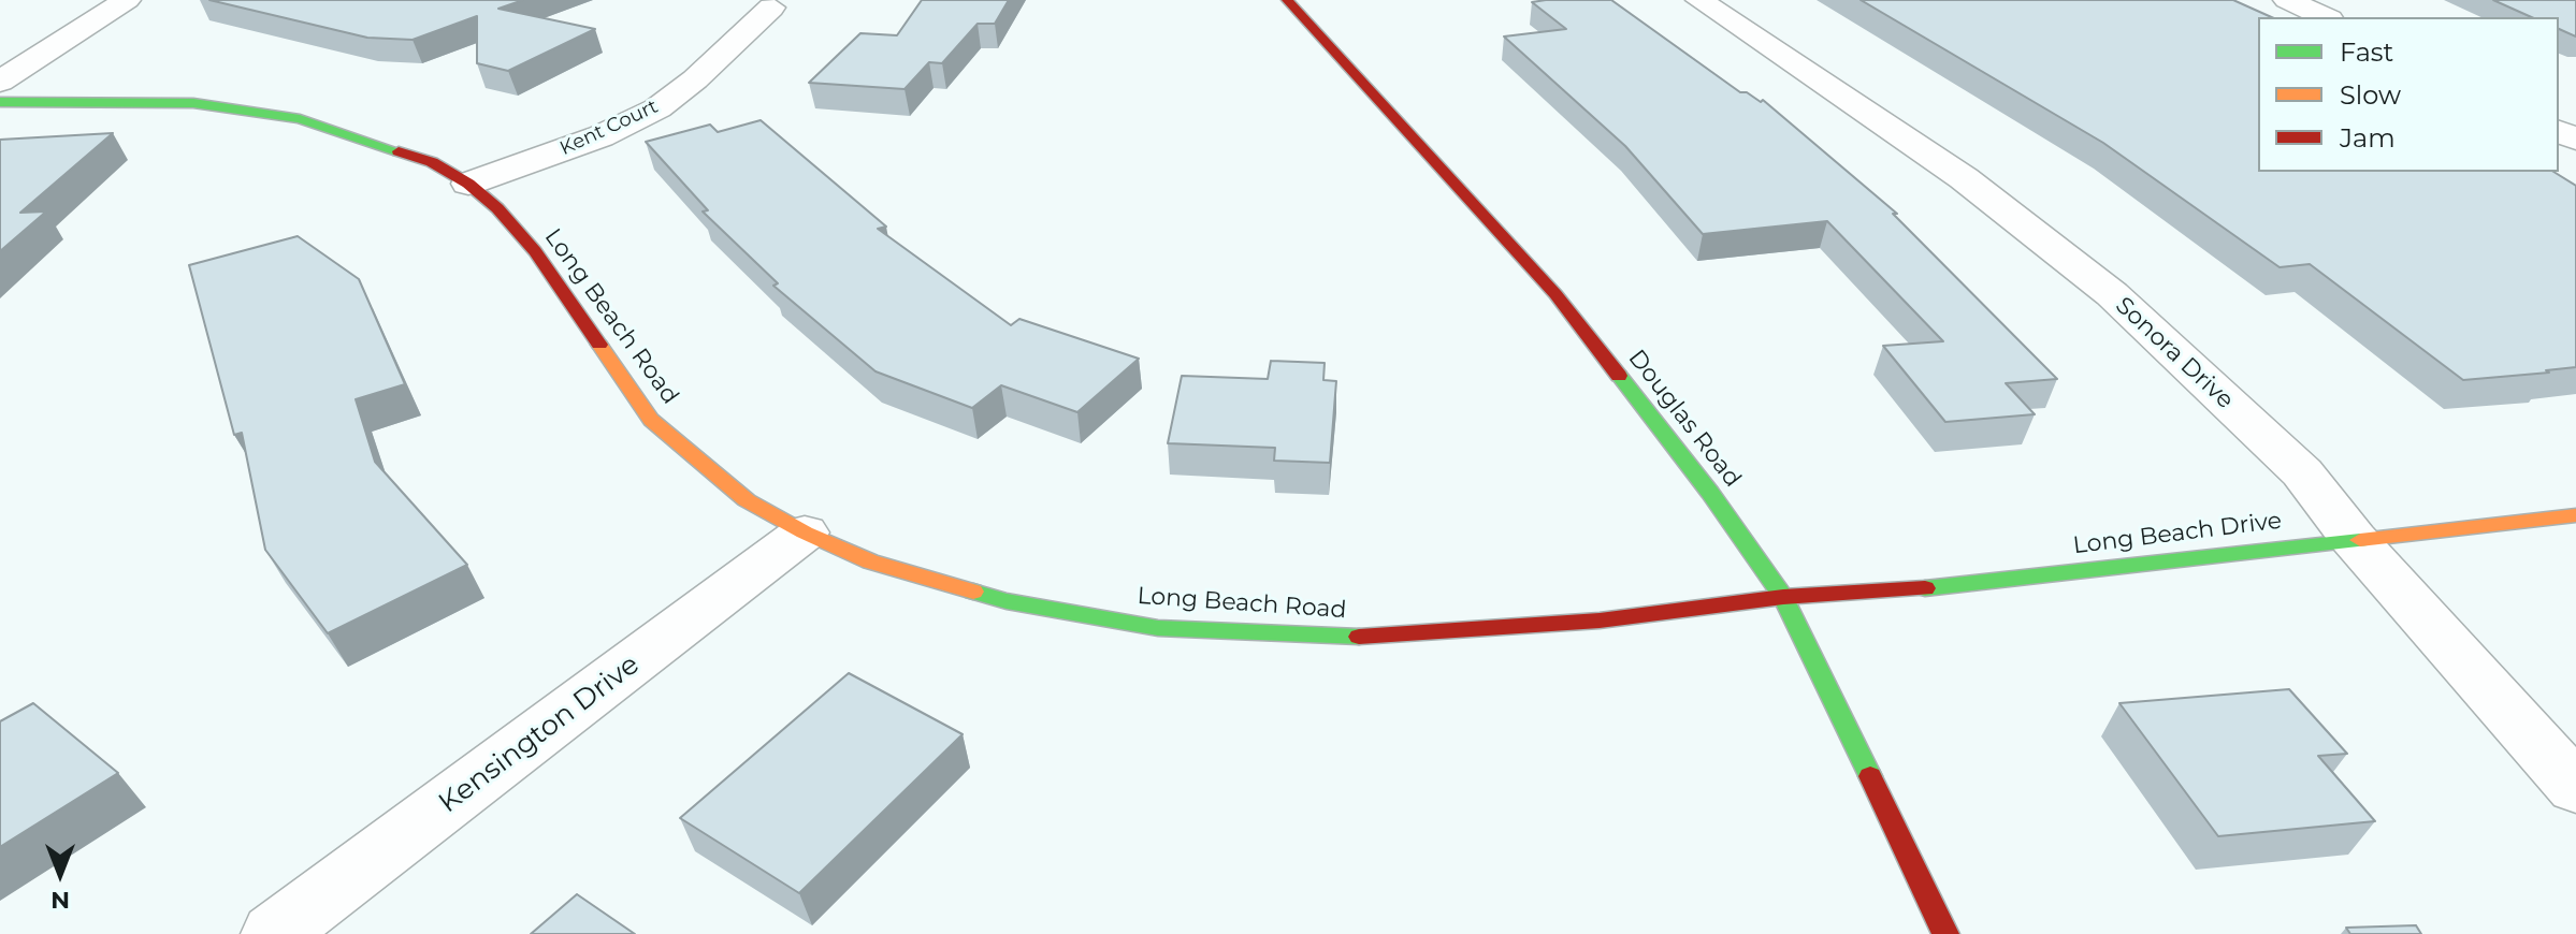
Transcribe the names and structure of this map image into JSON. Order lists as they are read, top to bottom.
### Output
{
  "streets": {
    "street": [
      "Kent Court",
      "Long Beach Road",
      "Sonora Drive",
      "Douglas Road",
      "Long Beach Drive",
      "Kensington Drive"
    ]
  },
  "crossings": [
    ["Kent Court", "Long Beach Road"],
    ["Long Beach Road", "Douglas Road"],
    ["Long Beach Road", "Long Beach Drive"],
    ["Long Beach Road", "Kensington Drive"],
    ["Sonora Drive", "Long Beach Drive"],
    ["Douglas Road", "Long Beach Drive"]
  ],
  "legend": ["Fast", "Slow", "Jam"],
  "north": "bottom"
}
